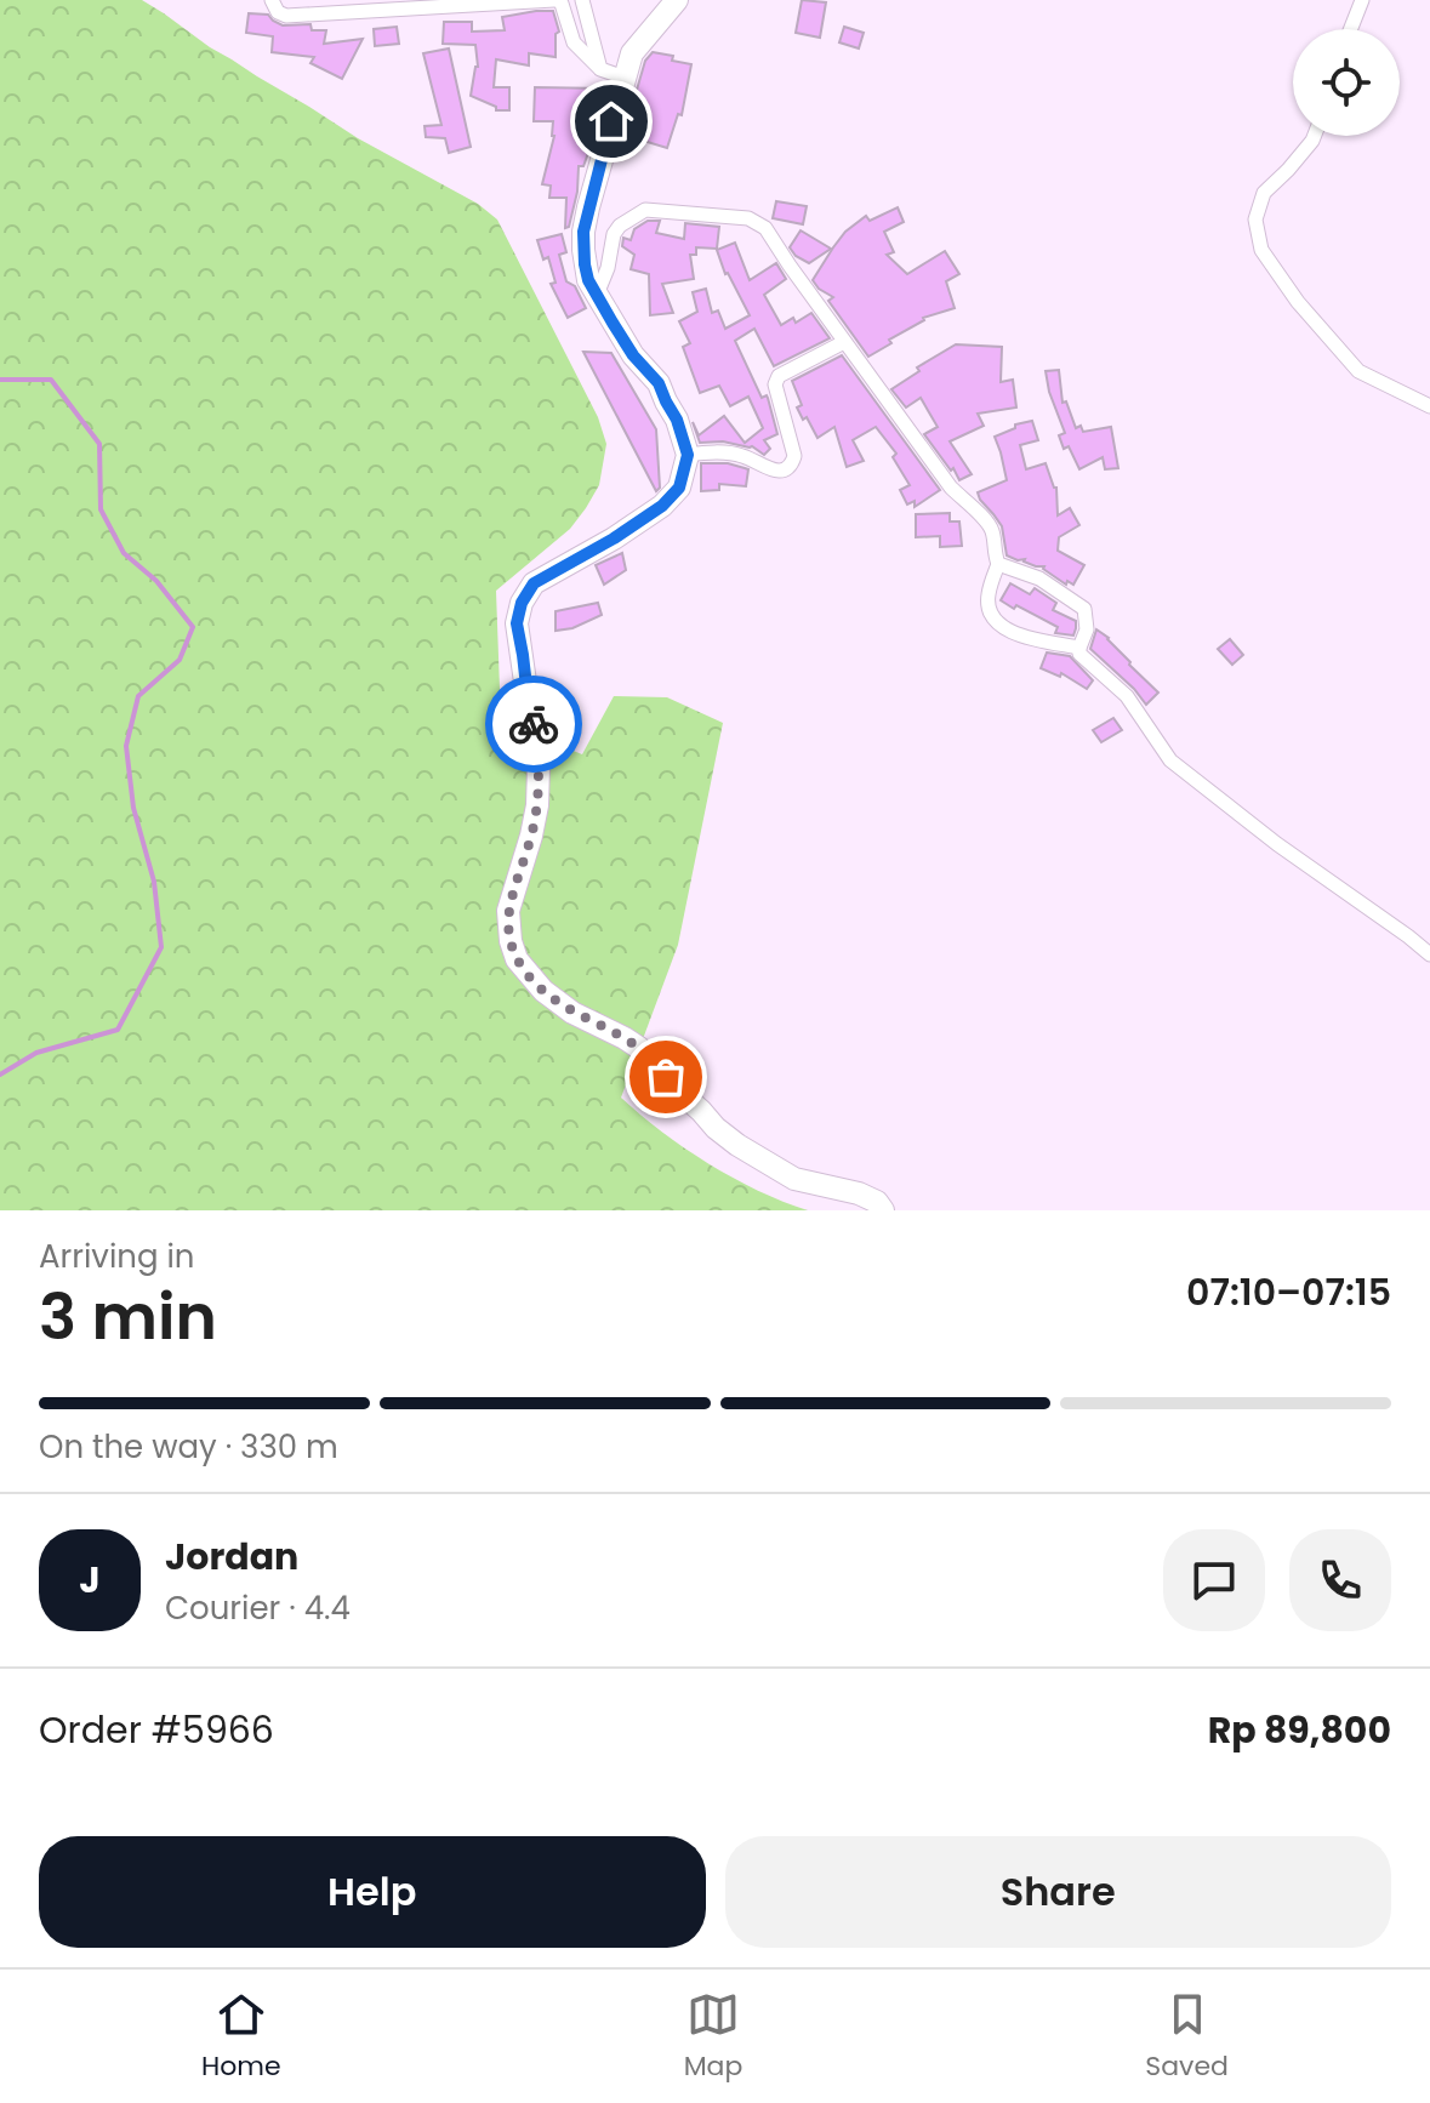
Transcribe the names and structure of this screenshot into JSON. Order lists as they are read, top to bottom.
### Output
{
  "page": {
    "heading": ["3 min", "Arriving in", "07:10–07:15"],
    "panel": [
      "Jordan",
      "Courier · 4.4",
      "Order #5966",
      "Rp 89,800"
    ],
    "bar": "On the way · 330 m",
    "round": "J",
    "buttons": ["Help", "Share"],
    "tabs": ["Home", "Map", "Saved"]
  }
}
